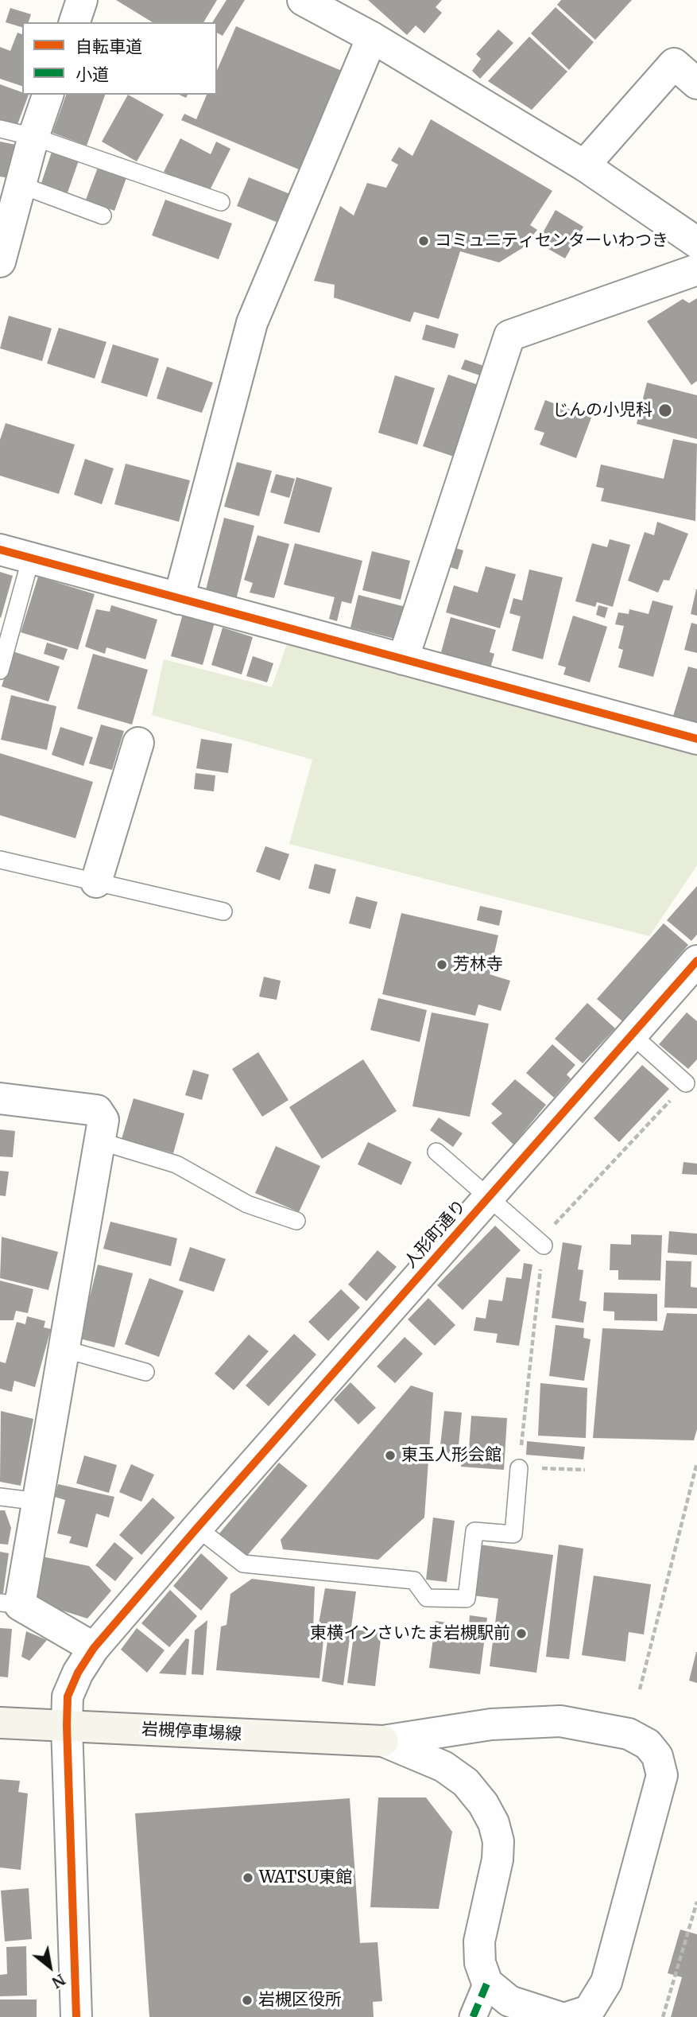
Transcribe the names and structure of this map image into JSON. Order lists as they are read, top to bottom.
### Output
{
  "streets": {
    "main road": ["岩槻停車場線"],
    "street": ["人形町通り"]
  },
  "crossings": [
    ["人形町通り", "岩槻停車場線"]
  ],
  "places": [
    "コミュニティセンターいわつき",
    "じんの小児科",
    "芳林寺",
    "東玉人形会館",
    "東横インさいたま岩槻駅前",
    "WATSU東館",
    "岩槻区役所"
  ],
  "legend": ["自転車道", "小道"],
  "north": "bottom right"
}
